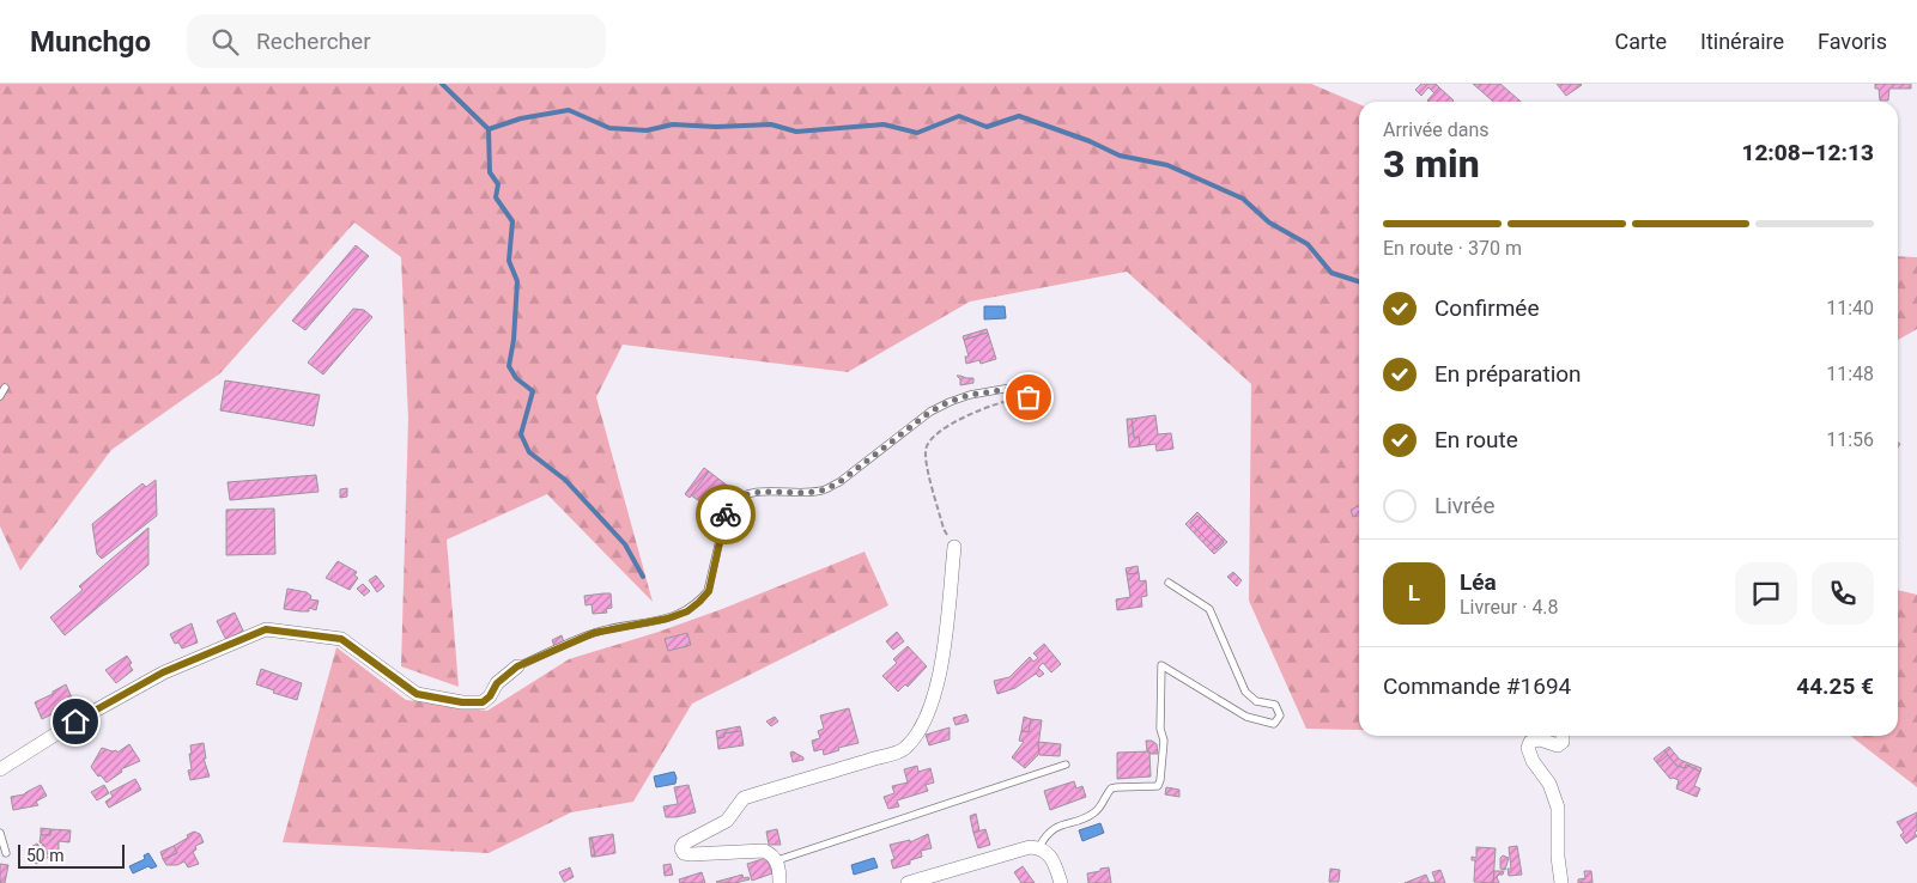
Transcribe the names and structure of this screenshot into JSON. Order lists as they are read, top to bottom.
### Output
{
  "scale_bar": "50 m",
  "page": {
    "header": "Munchgo",
    "search": "Rechercher",
    "nav": ["Carte", "Itinéraire", "Favoris"],
    "heading": ["3 min", "Arrivée dans", "12:08–12:13"],
    "panel": [
      "Léa",
      "Livreur · 4.8",
      "Commande #1694",
      "44.25 €"
    ],
    "bar": "En route · 370 m",
    "list": [
      ["Confirmée", "11:40"],
      ["En préparation", "11:48"],
      ["En route", "11:56"],
      "Livrée"
    ],
    "round": "L",
    "scale": "50 m"
  }
}
